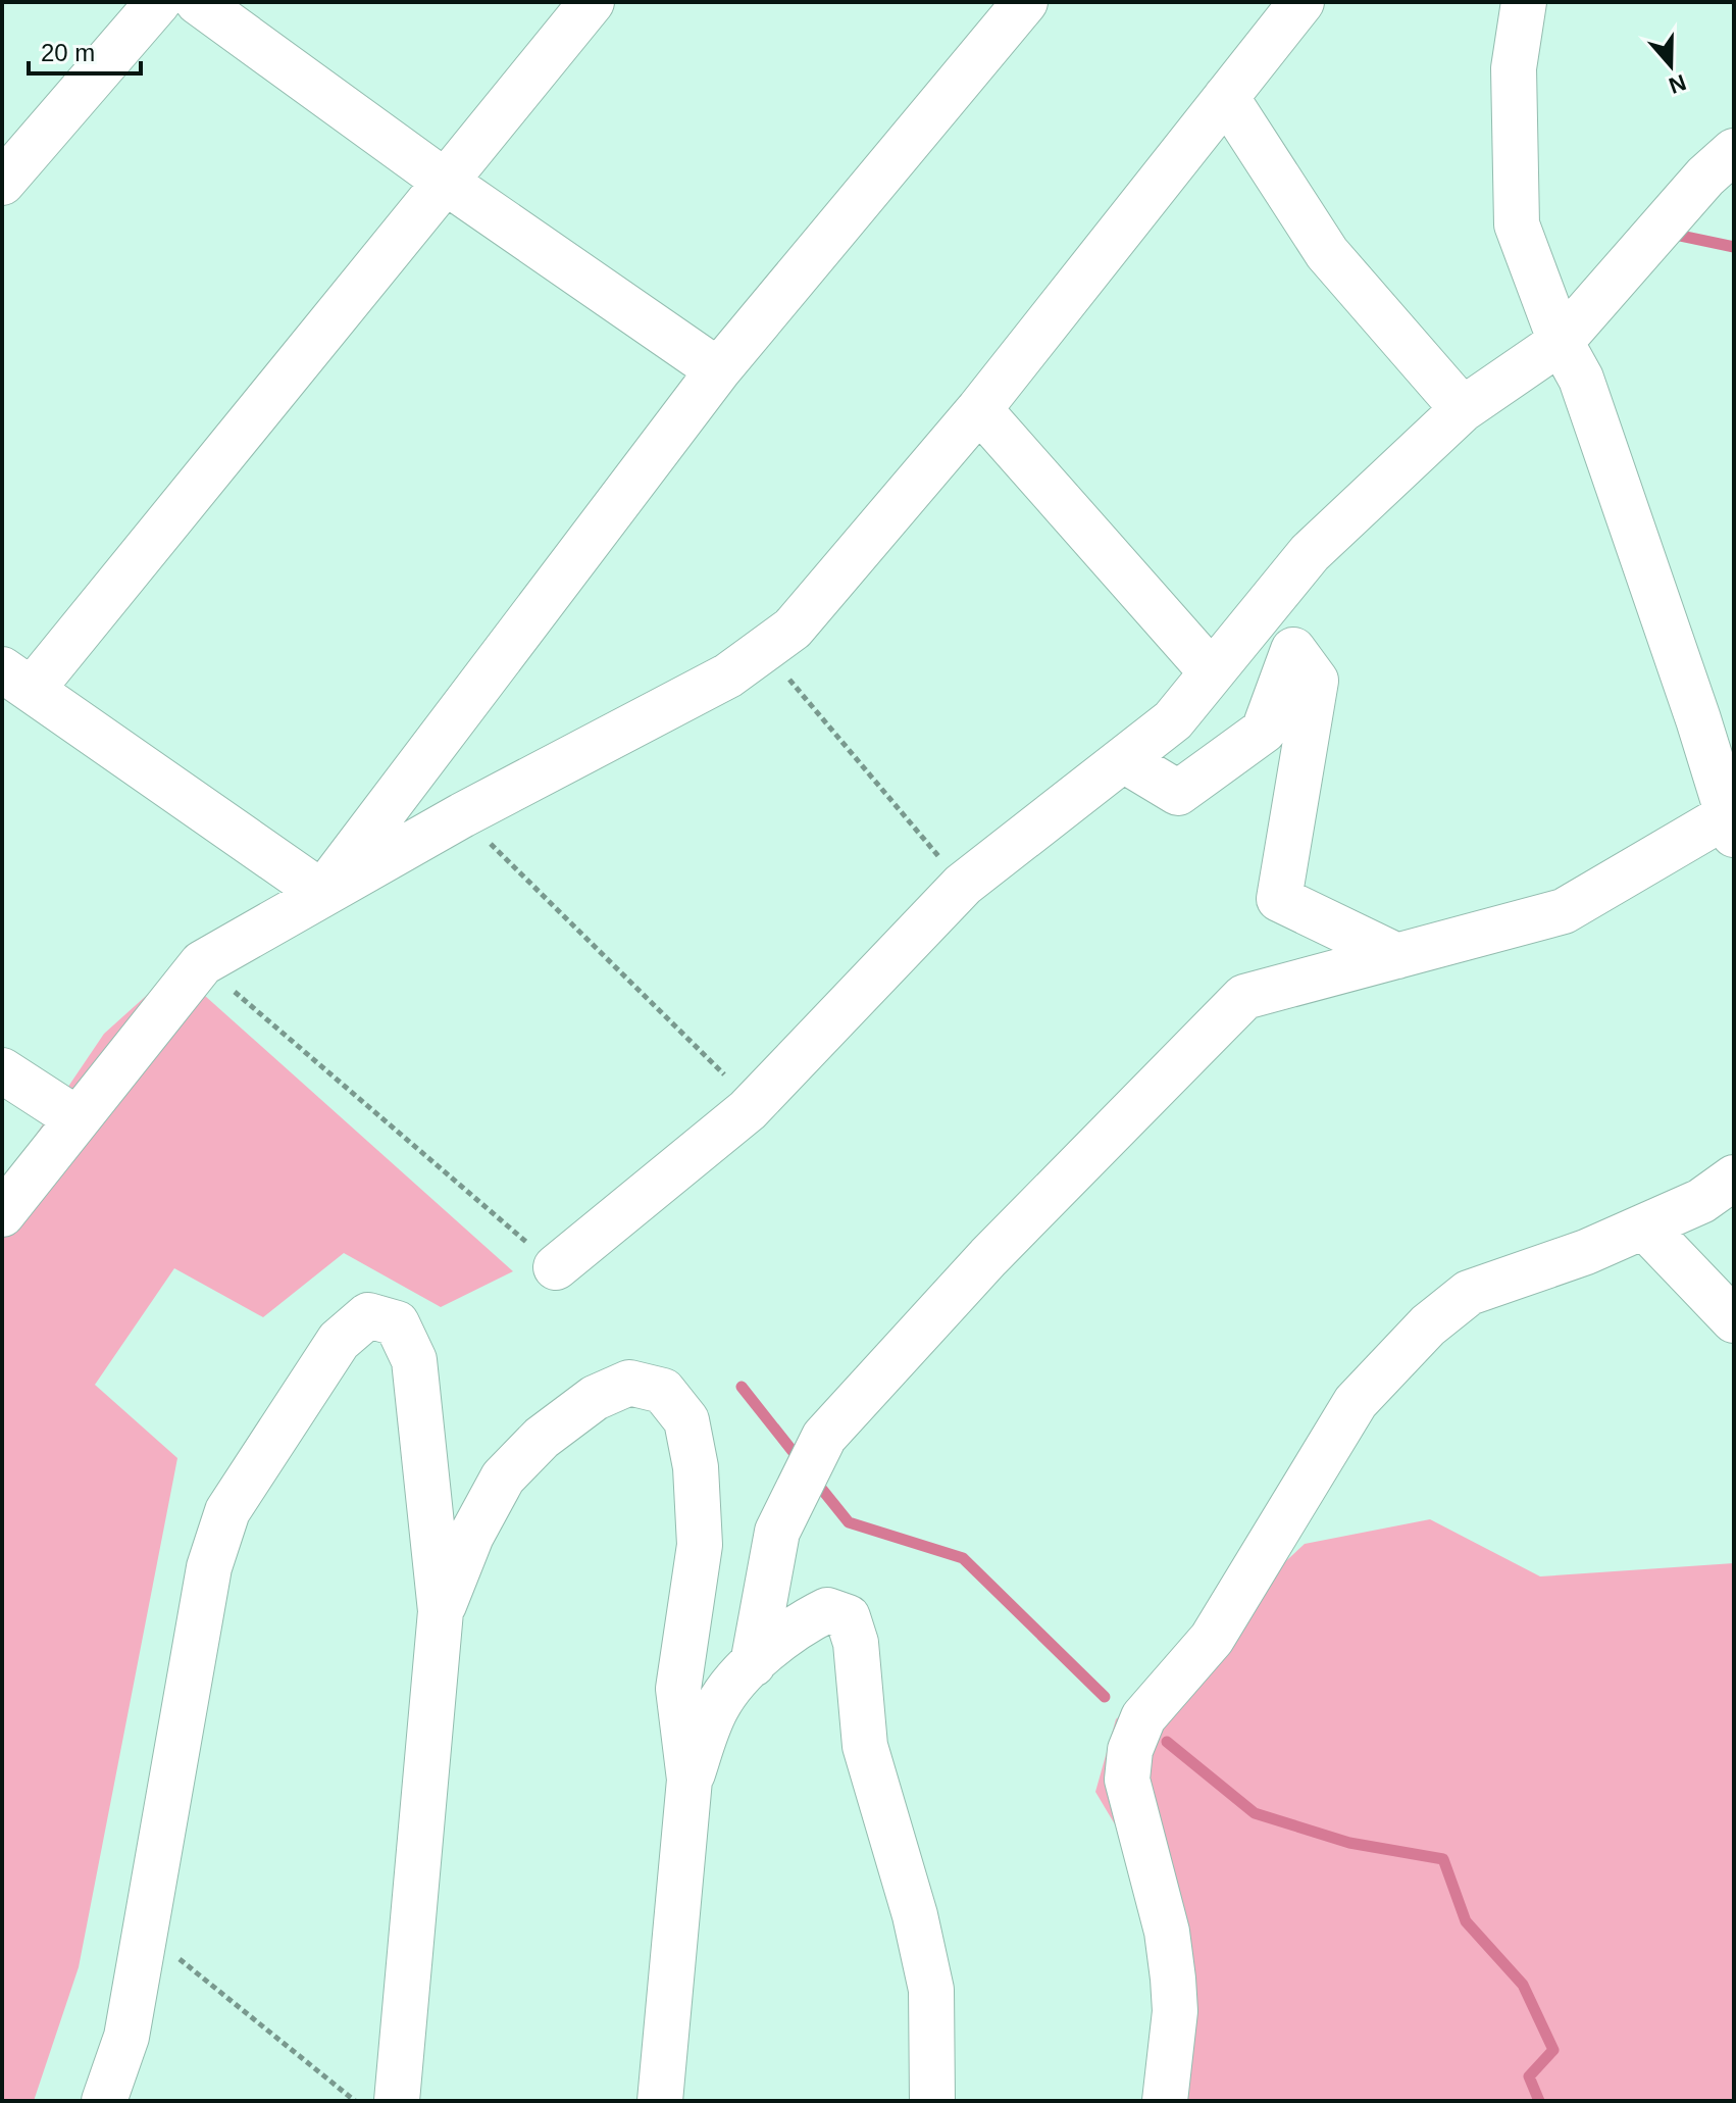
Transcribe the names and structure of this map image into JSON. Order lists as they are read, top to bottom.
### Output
{
  "scale_bar": "20 m",
  "north": "bottom"
}
